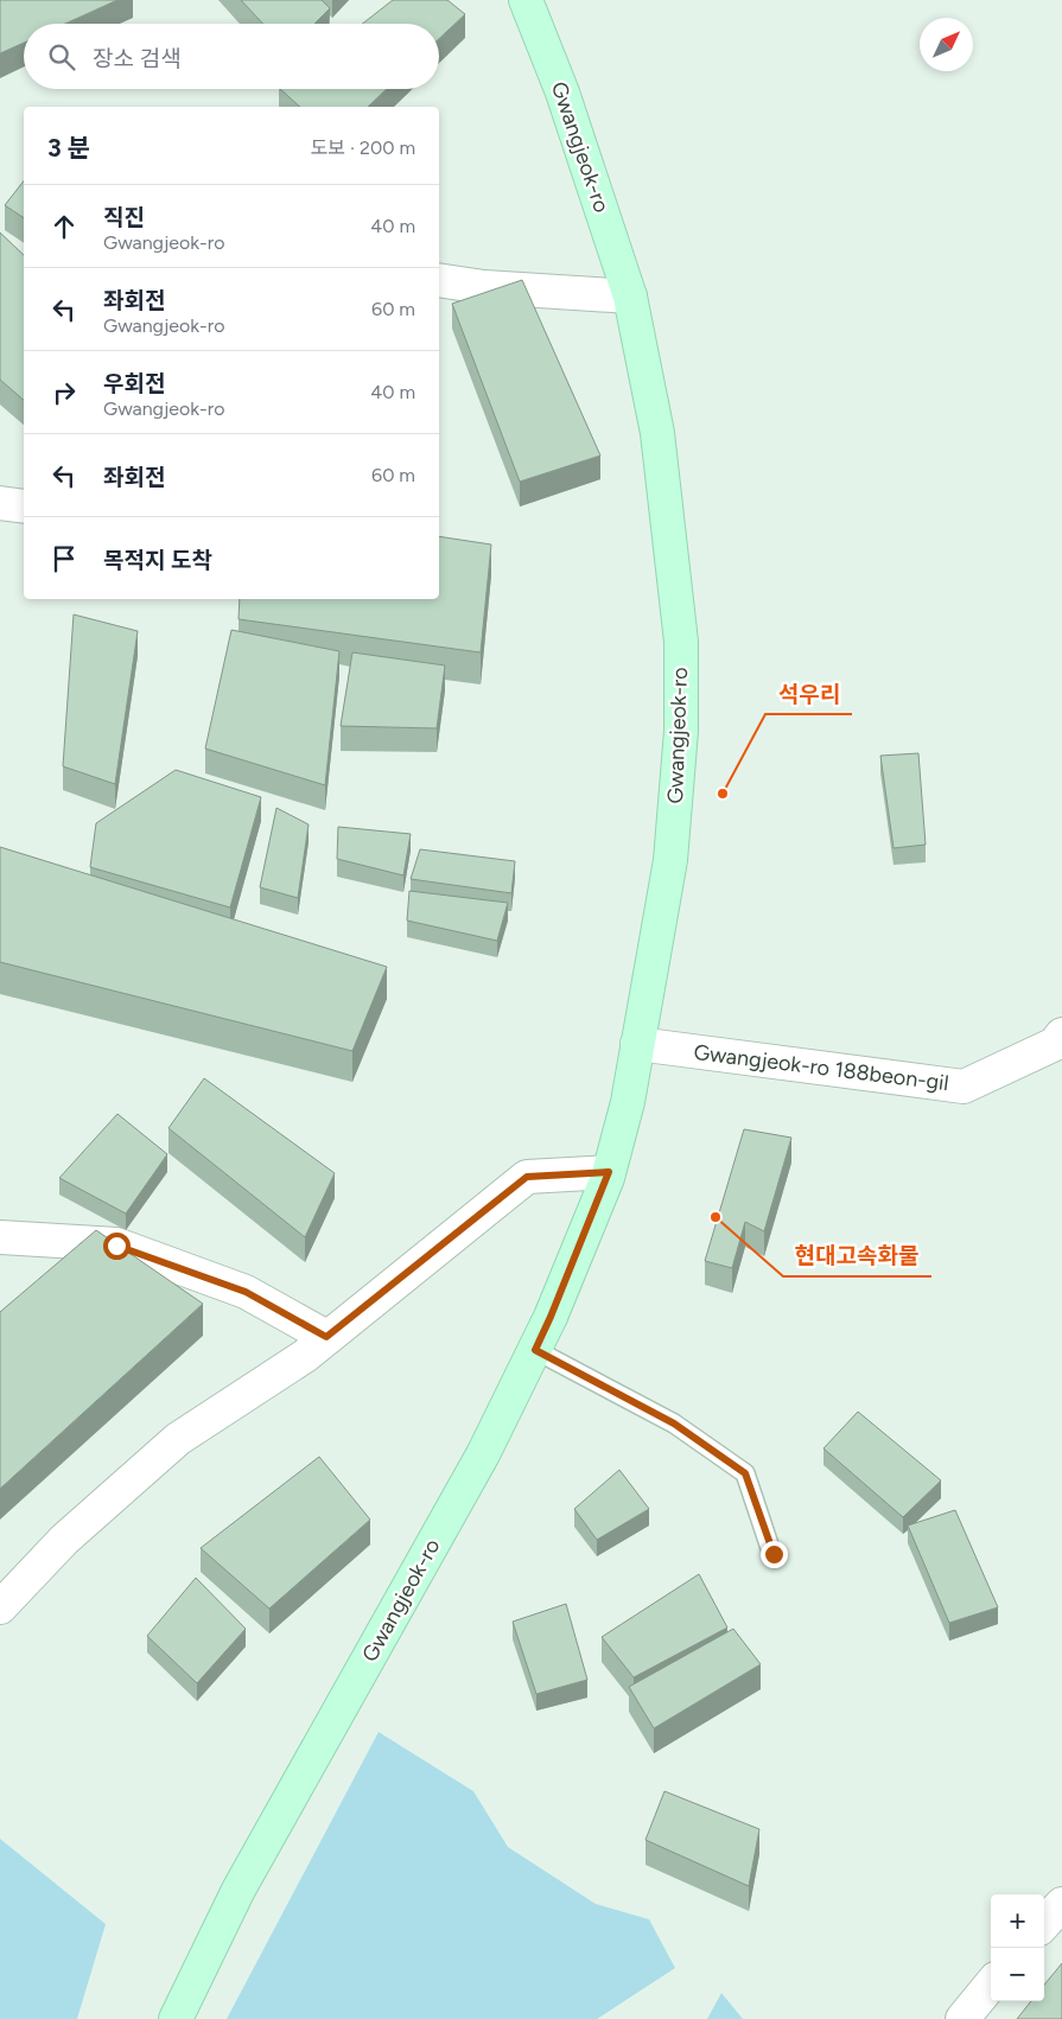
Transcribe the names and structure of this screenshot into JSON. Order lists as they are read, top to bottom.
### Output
{
  "streets": {
    "main road": ["Gwangjeok-ro"],
    "street": ["Gwangjeok-ro 188beon-gil"]
  },
  "crossings": [
    ["Gwangjeok-ro", "Gwangjeok-ro 188beon-gil"]
  ],
  "places": ["석우리", "현대고속화물"],
  "north": "top right",
  "page": {
    "search": "장소 검색",
    "heading": ["3 분", "도보 · 200 m"],
    "list": [
      ["직진", "Gwangjeok-ro", "40 m"],
      ["좌회전", "Gwangjeok-ro", "60 m"],
      ["우회전", "Gwangjeok-ro", "40 m"],
      ["좌회전", "60 m"],
      "목적지 도착"
    ],
    "map_buttons": ["+", "−"]
  }
}
